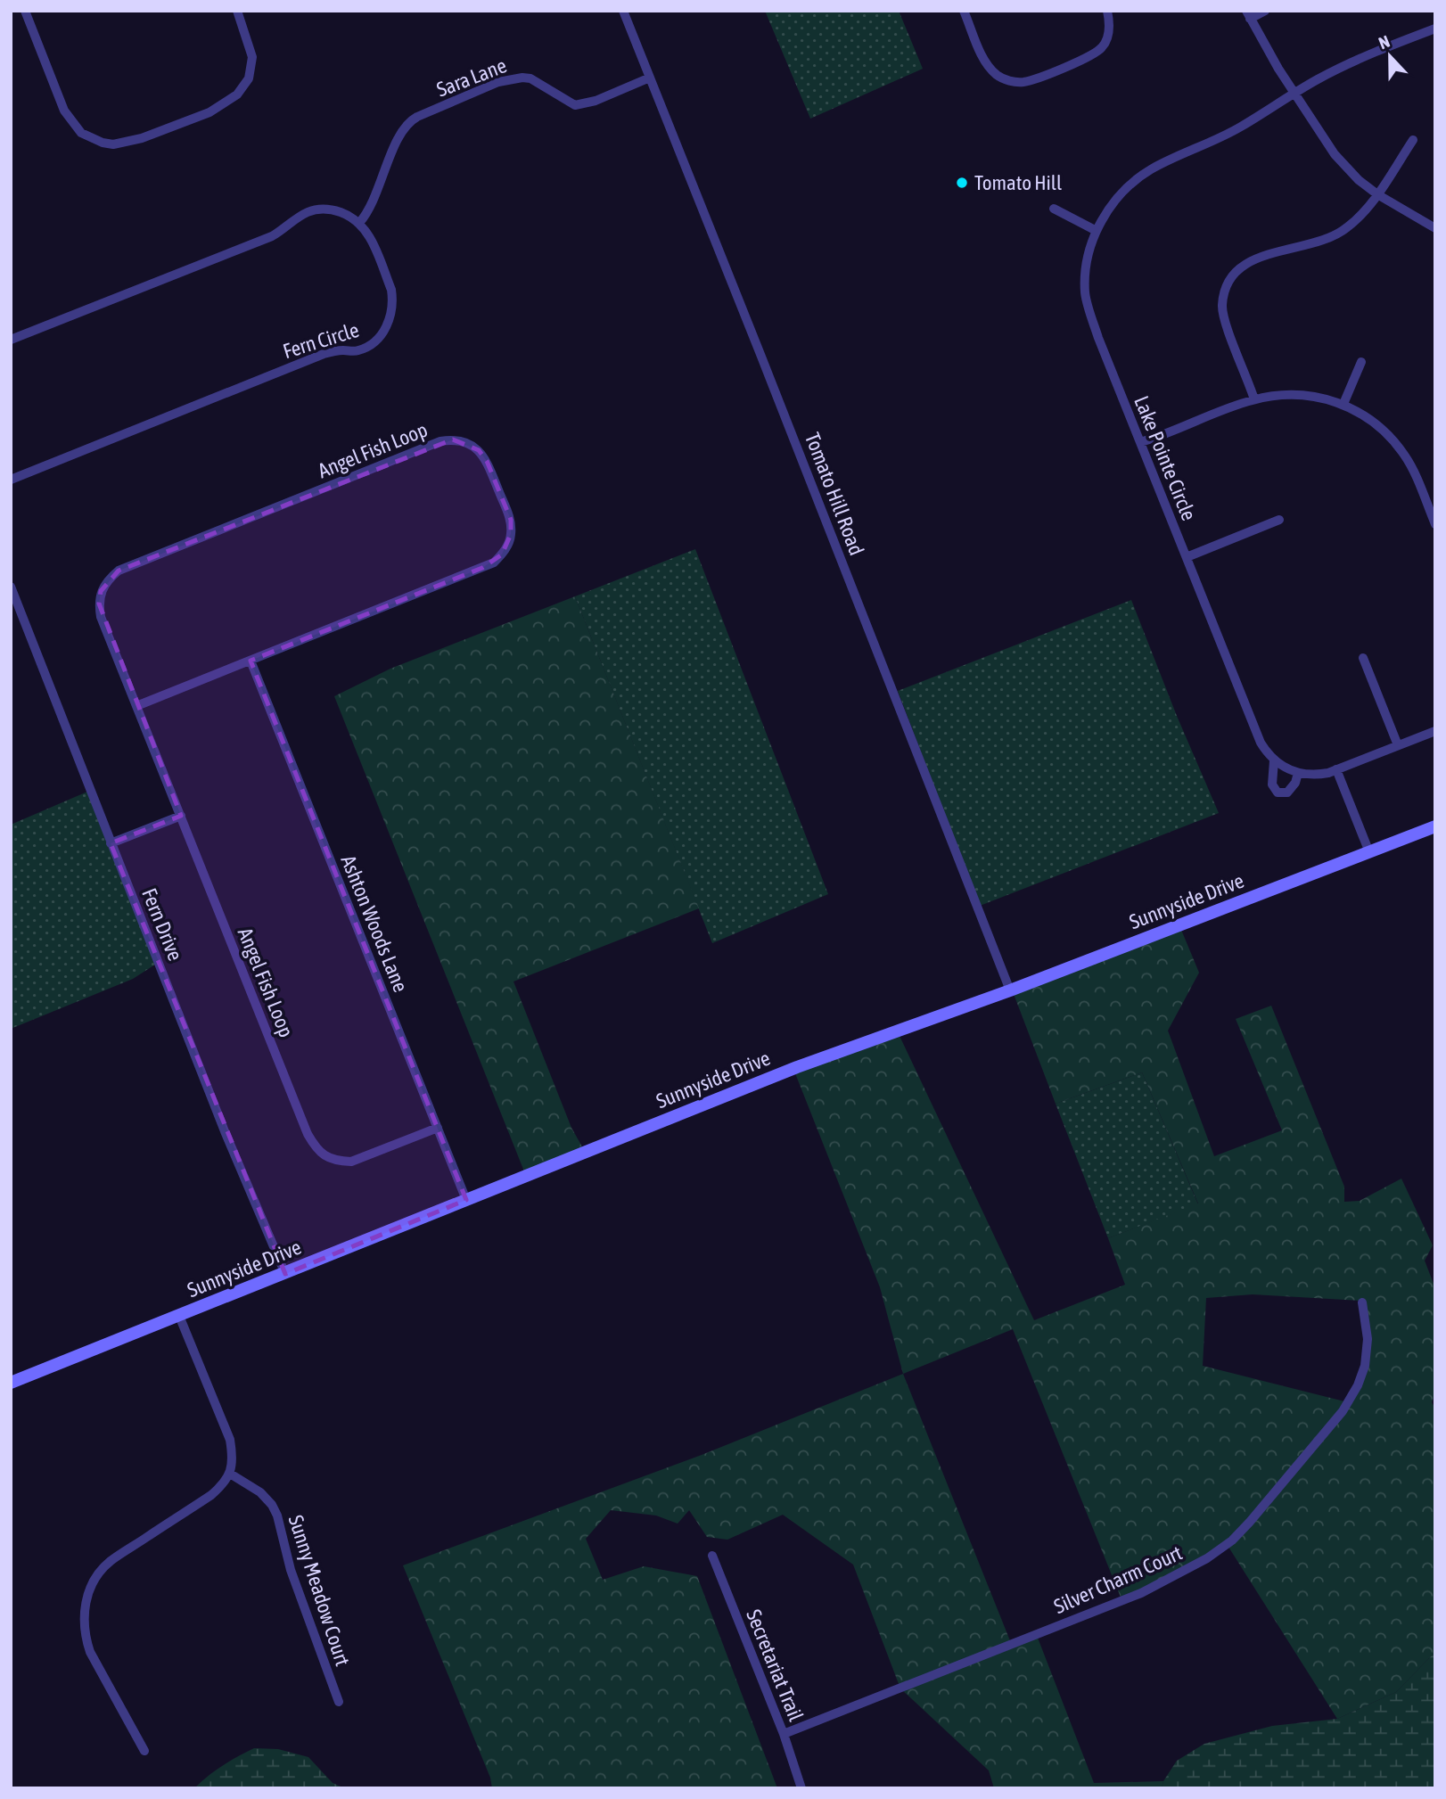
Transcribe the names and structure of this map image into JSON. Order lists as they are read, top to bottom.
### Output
{
  "streets": {
    "street": [
      "Sara Lane",
      "Fern Circle",
      "Angel Fish Loop",
      "Lake Pointe Circle",
      "Tomato Hill Road",
      "Sunnyside Drive",
      "Ashton Woods Lane",
      "Fern Drive",
      "Silver Charm Court",
      "Sunny Meadow Court",
      "Secretariat Trail"
    ]
  },
  "crossings": [
    ["Sara Lane", "Fern Circle"],
    ["Sara Lane", "Tomato Hill Road"],
    ["Angel Fish Loop", "Ashton Woods Lane"],
    ["Tomato Hill Road", "Sunnyside Drive"],
    ["Sunnyside Drive", "Ashton Woods Lane"],
    ["Sunnyside Drive", "Fern Drive"],
    ["Silver Charm Court", "Secretariat Trail"]
  ],
  "places": ["Tomato Hill"],
  "north": "top"
}
